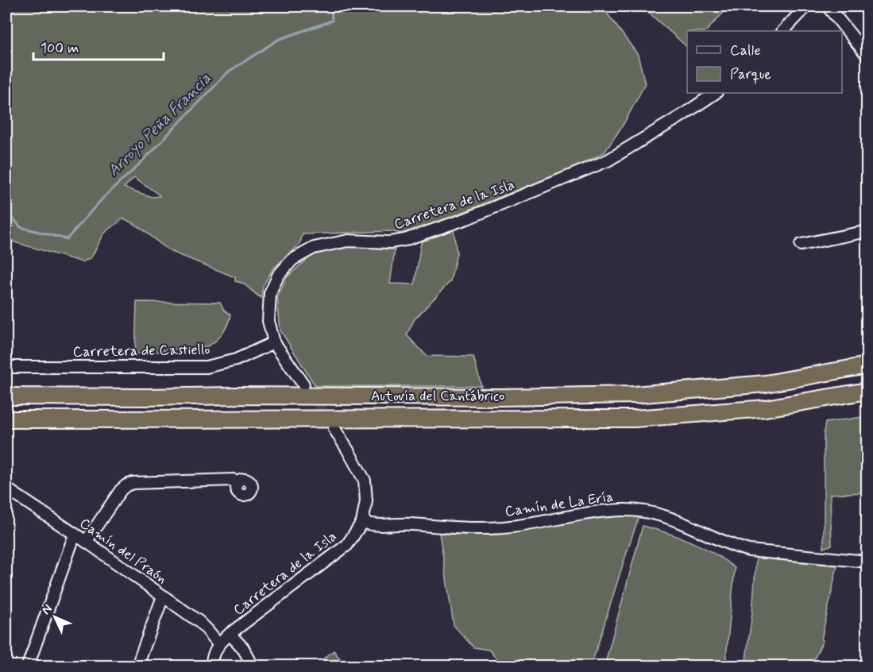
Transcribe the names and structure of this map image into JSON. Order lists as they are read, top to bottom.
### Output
{
  "streets": {
    "highway": ["Autovía del Cantábrico"],
    "street": [
      "Carretera de la Isla",
      "Carretera de Castiello",
      "Camín de La Ería",
      "Camín del Praón"
    ]
  },
  "crossings": [
    ["Carretera de la Isla", "Carretera de Castiello"],
    ["Carretera de la Isla", "Camín de La Ería"],
    ["Carretera de la Isla", "Camín del Praón"]
  ],
  "water": ["Arroyo Peña Francia"],
  "legend": ["Calle", "Parque"],
  "scale_bar": "100 m",
  "north": "top left"
}
